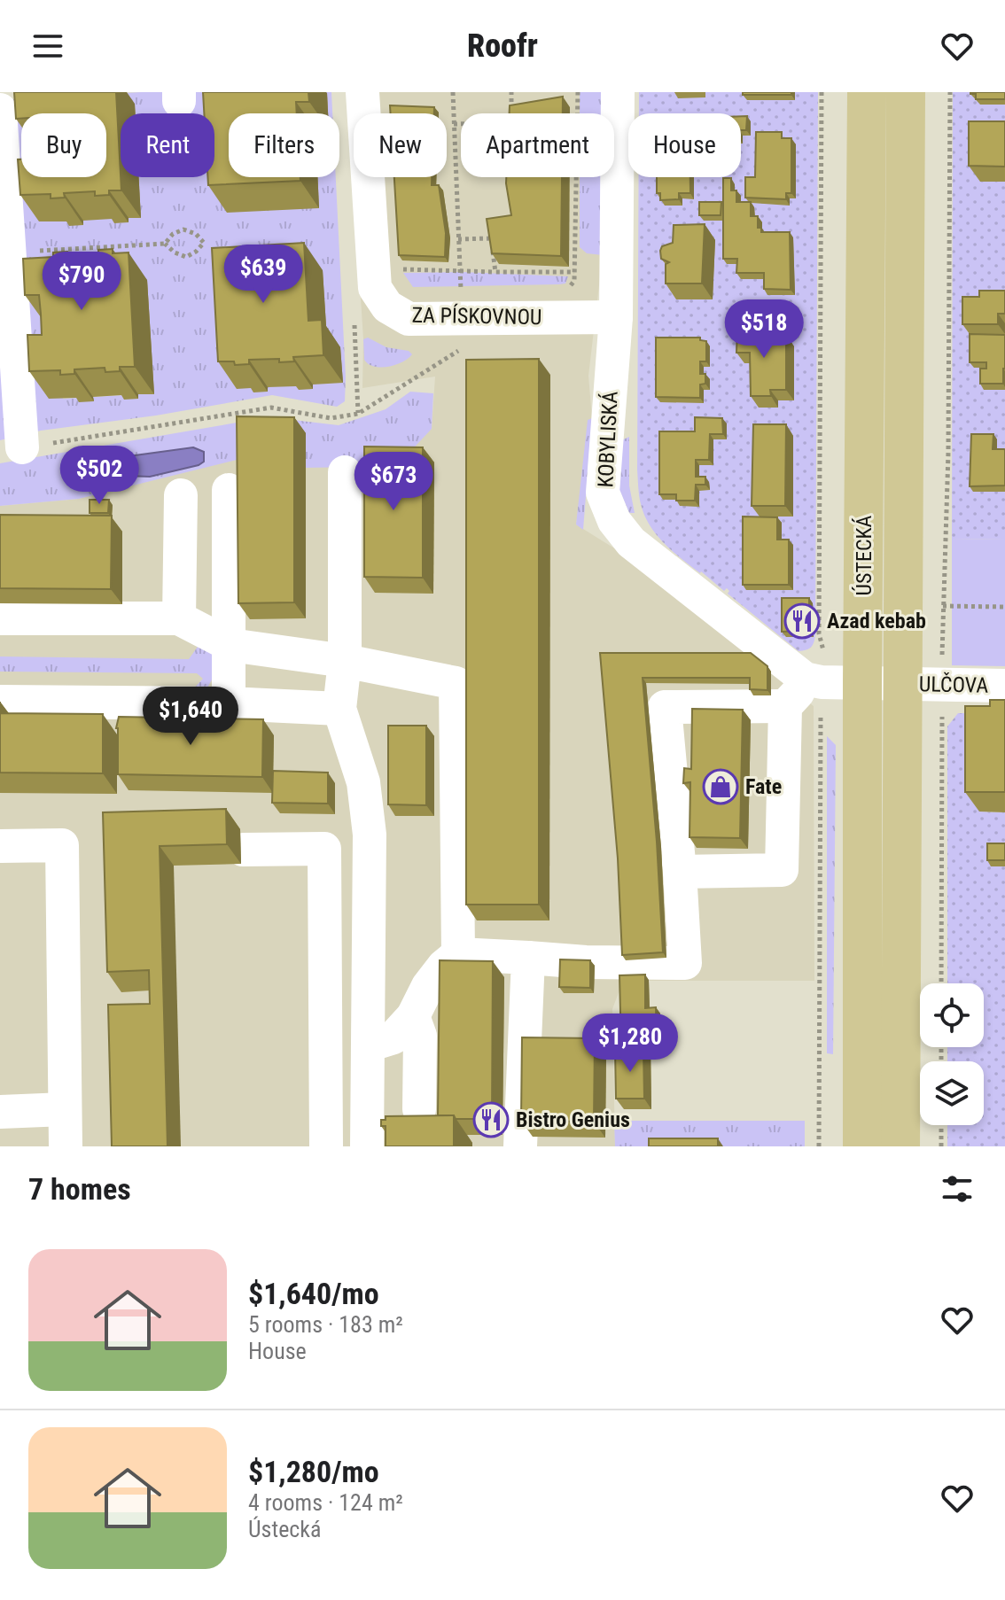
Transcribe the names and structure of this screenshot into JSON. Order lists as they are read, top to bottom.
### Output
{
  "streets": {
    "main road": ["ÚSTECKÁ"],
    "street": ["ZA PÍSKOVNOU", "KOBYLISKÁ", "ULČOVA"]
  },
  "crossings": [
    ["ZA PÍSKOVNOU", "KOBYLISKÁ"],
    ["ÚSTECKÁ", "ULČOVA"]
  ],
  "places": {
    "restaurant": ["Azad kebab", "Bistro Genius"],
    "shop": ["Fate"]
  },
  "page": {
    "header": "Roofr",
    "chip": [
      "Buy",
      "Rent",
      "Filters",
      "New",
      "Apartment",
      "House"
    ],
    "price": [
      "$639",
      "$790",
      "$518",
      "$502",
      "$673",
      "$1,640",
      "$1,280"
    ],
    "heading": "7 homes",
    "list": [
      {
        "name": "$1,640/mo",
        "note": "5 rooms · 183 m² · House"
      },
      {
        "name": "$1,280/mo",
        "note": "4 rooms · 124 m² · Ústecká"
      }
    ]
  }
}
